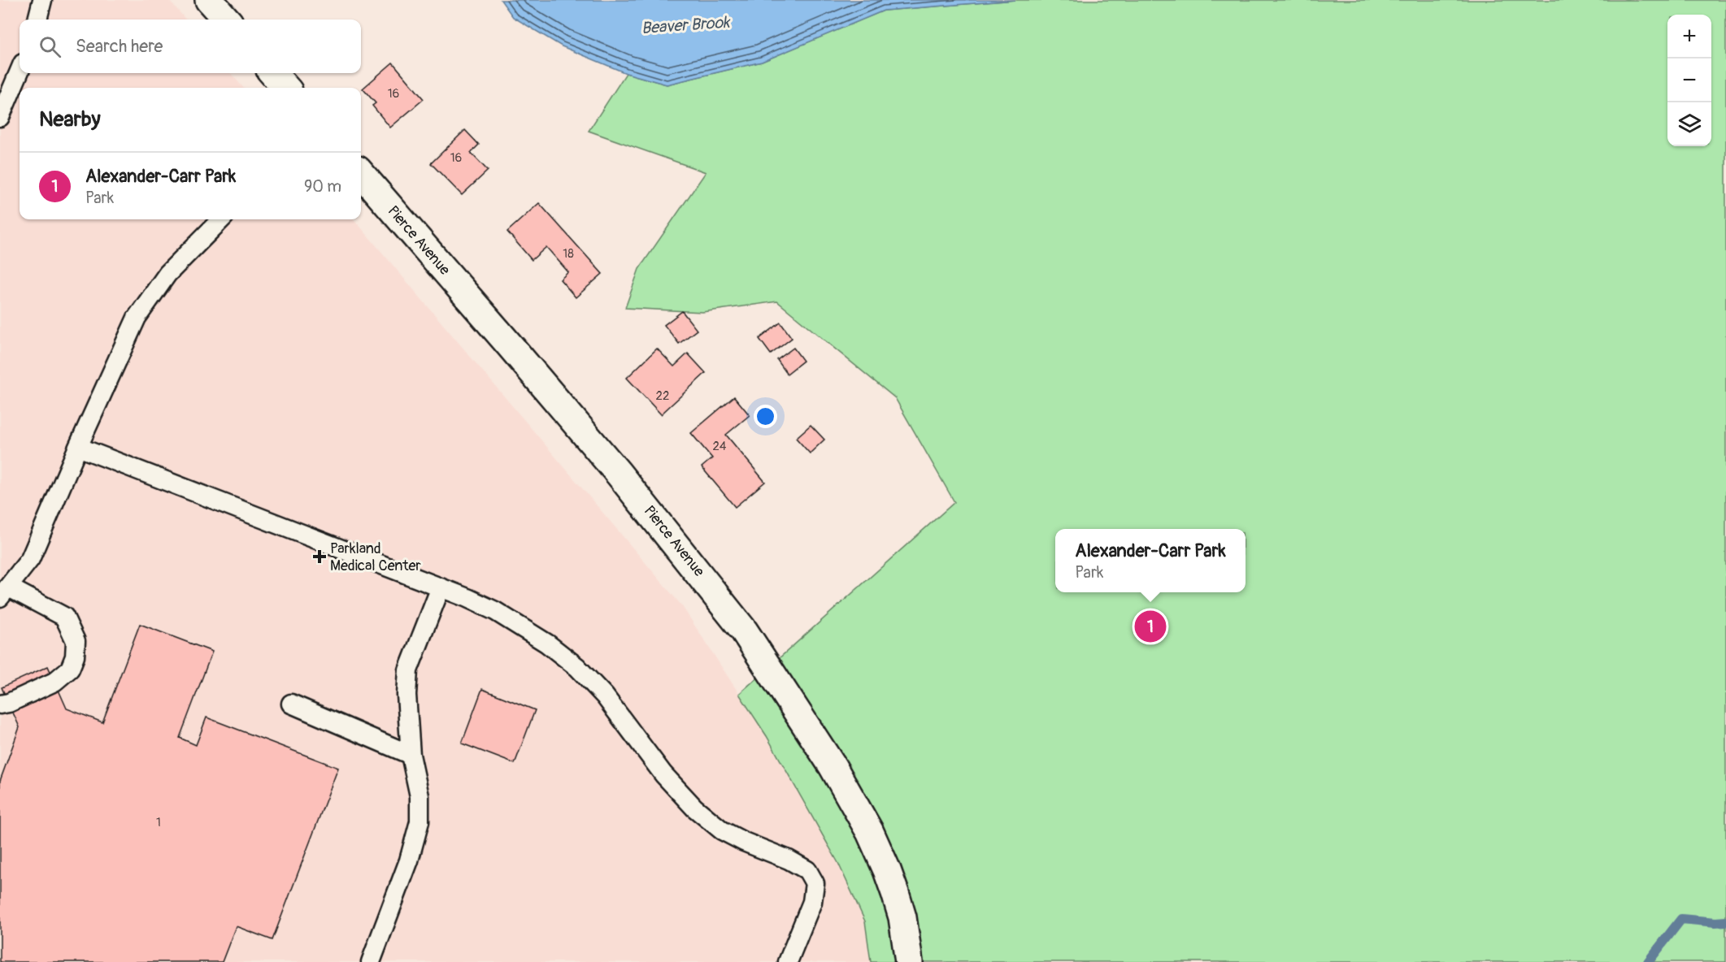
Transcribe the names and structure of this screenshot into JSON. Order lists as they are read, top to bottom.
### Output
{
  "streets": {
    "street": ["Pierce Avenue"]
  },
  "water": ["Beaver Brook"],
  "places": {
    "health": ["Parkland Medical Center"]
  },
  "house_numbers": [
    "16",
    "16",
    "18",
    "22",
    "24",
    "1"
  ],
  "page": {
    "map_buttons": ["+", "−"],
    "search": "Search here",
    "heading": "Nearby",
    "list": [
      {
        "mark": "1",
        "name": "Alexander-Carr Park",
        "note": "Park",
        "value": "90 m"
      }
    ],
    "popup": ["Alexander-Carr Park", "Park"],
    "pins": "1"
  }
}
